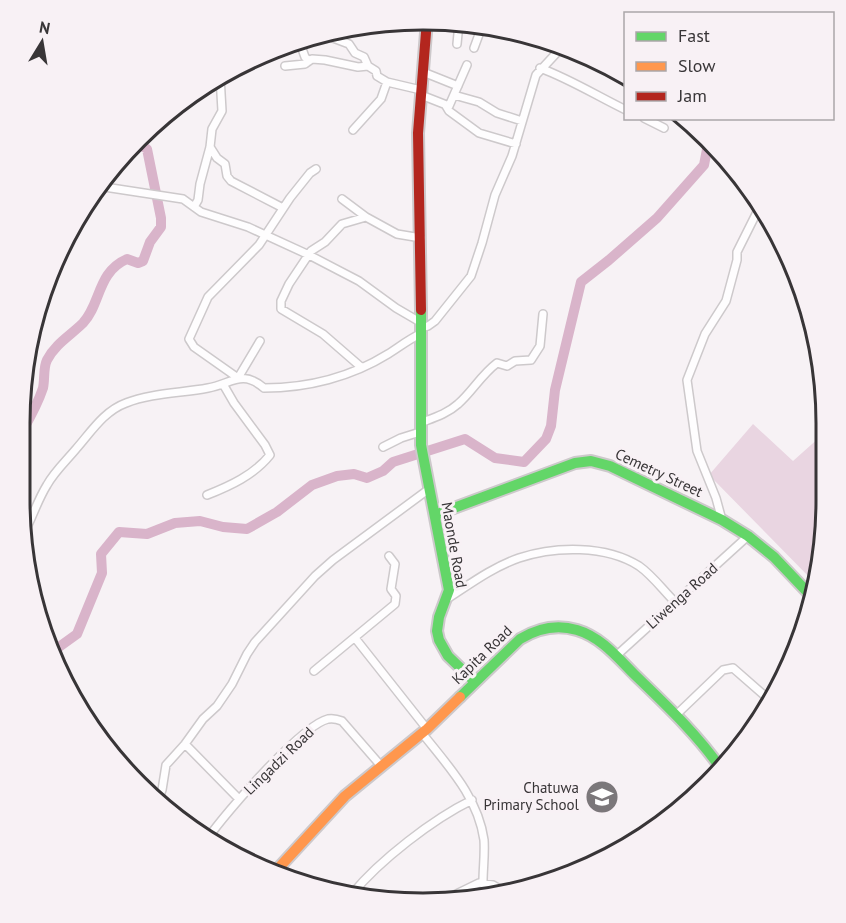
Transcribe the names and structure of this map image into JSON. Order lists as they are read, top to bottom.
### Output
{
  "streets": {
    "street": [
      "Cemetry Street",
      "Maonde Road",
      "Liwenga Road",
      "Kapita Road",
      "Lingadzi Road"
    ]
  },
  "crossings": [
    ["Cemetry Street", "Maonde Road"],
    ["Cemetry Street", "Liwenga Road"],
    ["Maonde Road", "Kapita Road"],
    ["Liwenga Road", "Kapita Road"],
    ["Kapita Road", "Lingadzi Road"]
  ],
  "places": {
    "school or university": ["Chatuwa Primary School"]
  },
  "legend": ["Fast", "Slow", "Jam"],
  "north": "top"
}
